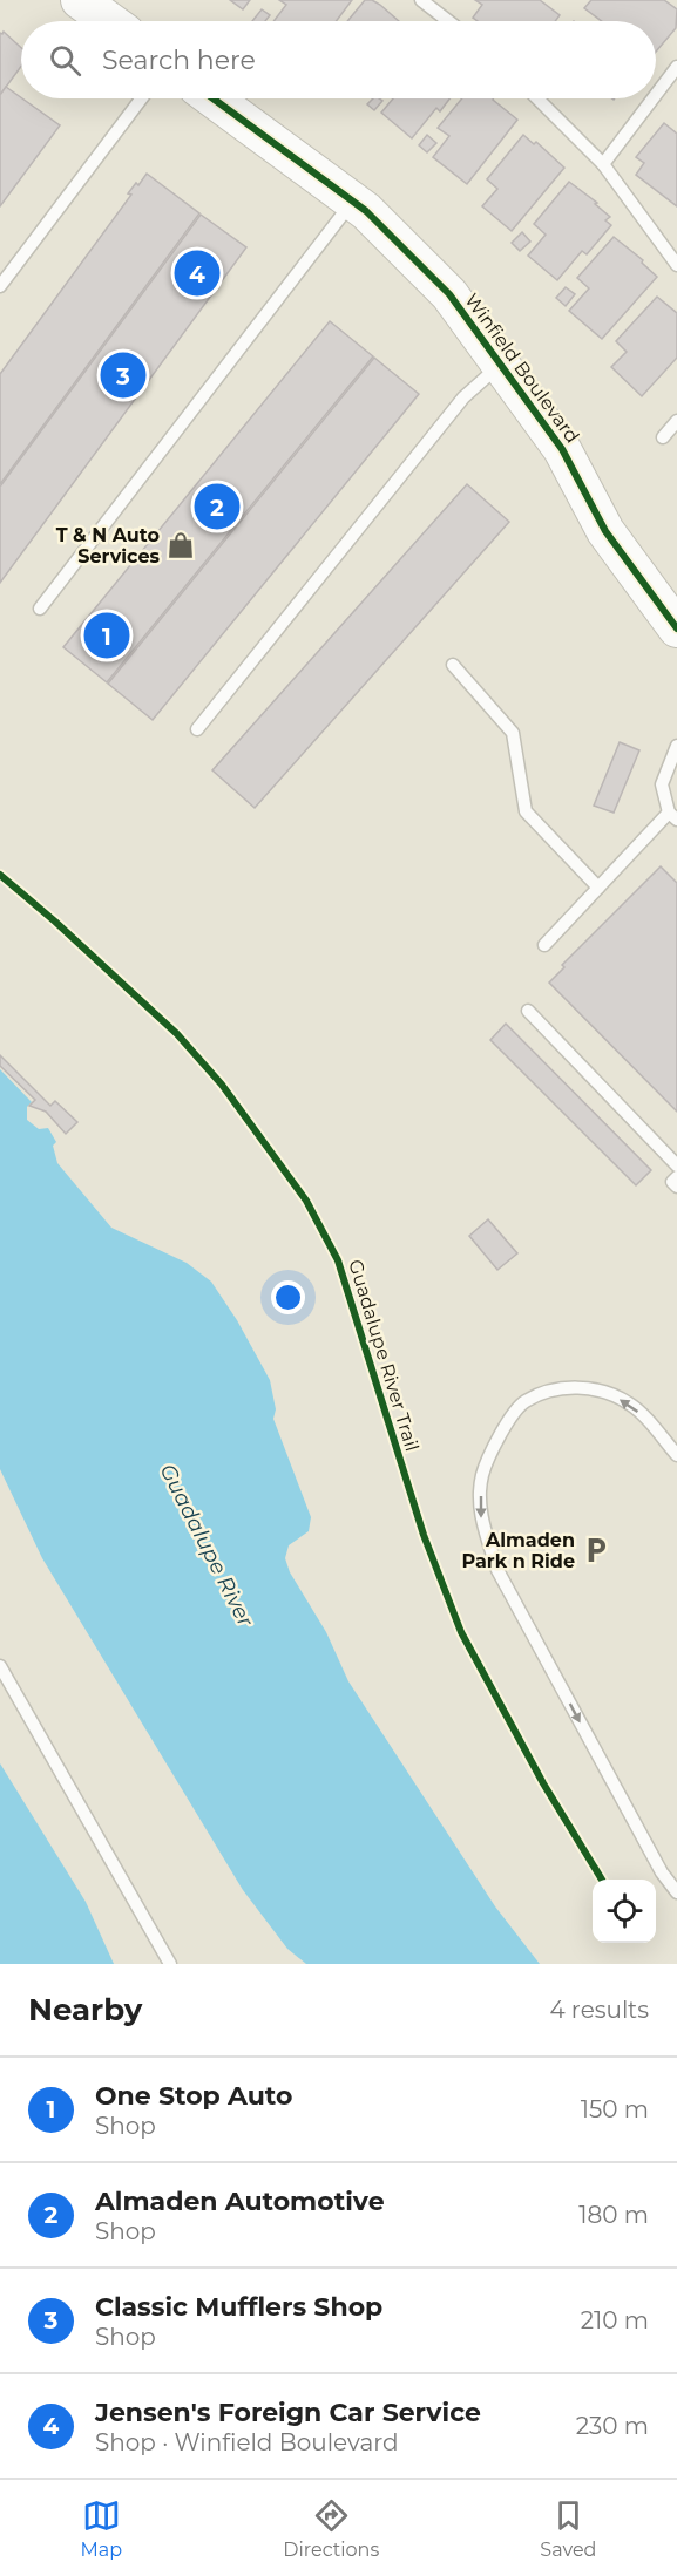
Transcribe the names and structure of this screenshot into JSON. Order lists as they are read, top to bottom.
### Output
{
  "streets": {
    "street": ["Winfield Boulevard"],
    "cycle path": ["Guadalupe River Trail"]
  },
  "water": ["Guadalupe River"],
  "places": {
    "shop": ["T & N Auto Services"],
    "parking": ["Almaden Park n Ride"]
  },
  "page": {
    "search": "Search here",
    "pins": [
      "4",
      "3",
      "2",
      "1"
    ],
    "heading": ["Nearby", "4 results"],
    "list": [
      {
        "mark": "1",
        "name": "One Stop Auto",
        "note": "Shop",
        "value": "150 m"
      },
      {
        "mark": "2",
        "name": "Almaden Automotive",
        "note": "Shop",
        "value": "180 m"
      },
      {
        "mark": "3",
        "name": "Classic Mufflers Shop",
        "note": "Shop",
        "value": "210 m"
      },
      {
        "mark": "4",
        "name": "Jensen's Foreign Car Service",
        "note": "Shop · Winfield Boulevard",
        "value": "230 m"
      }
    ],
    "nav": ["Map", "Directions", "Saved"]
  }
}
